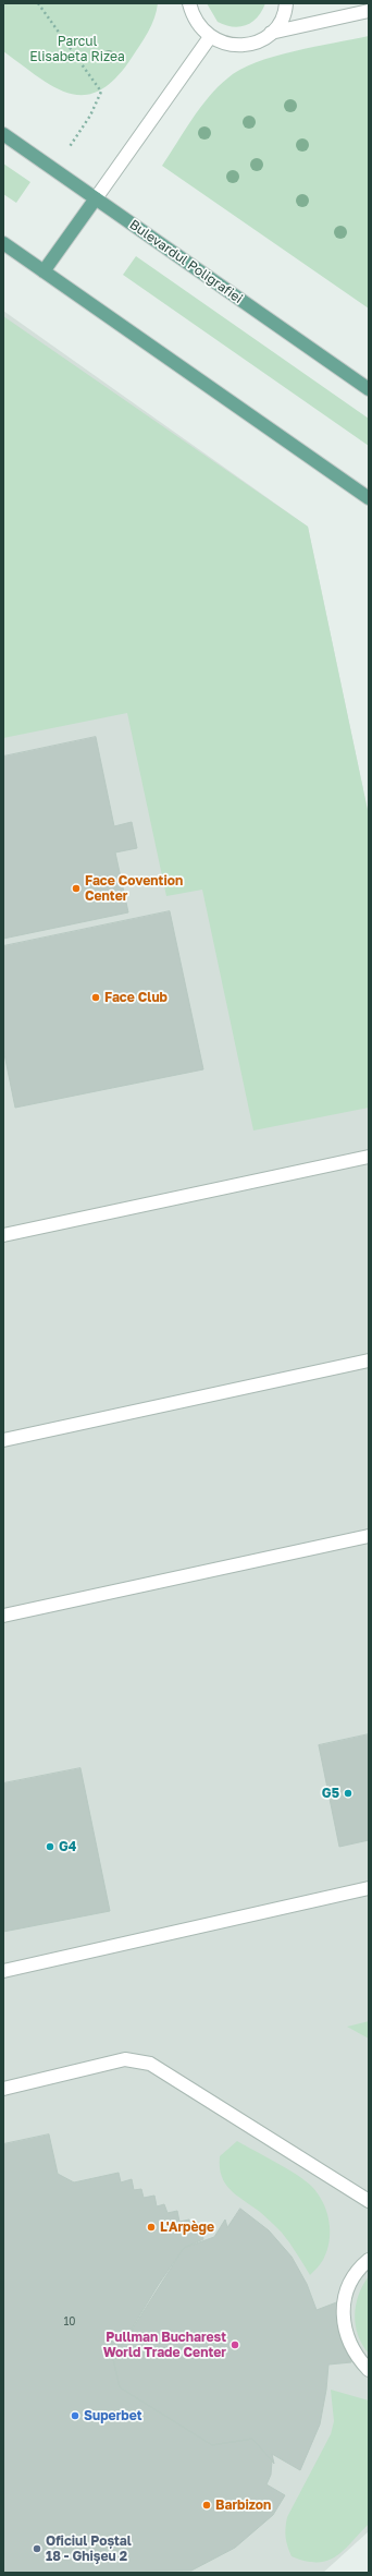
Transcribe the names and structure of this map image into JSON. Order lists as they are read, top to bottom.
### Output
{
  "streets": {
    "main road": ["Bulevardul Poligrafiei"]
  },
  "parks": ["Parcul Elisabeta Rizea"],
  "places": [
    "Face Covention Center",
    "Face Club",
    "G5",
    "G4",
    "L'Arpège",
    "Pullman Bucharest World Trade Center",
    "Superbet",
    "Barbizon",
    "Oficiul Poștal 18 - Ghişeu 2"
  ],
  "house_numbers": ["10"]
}
